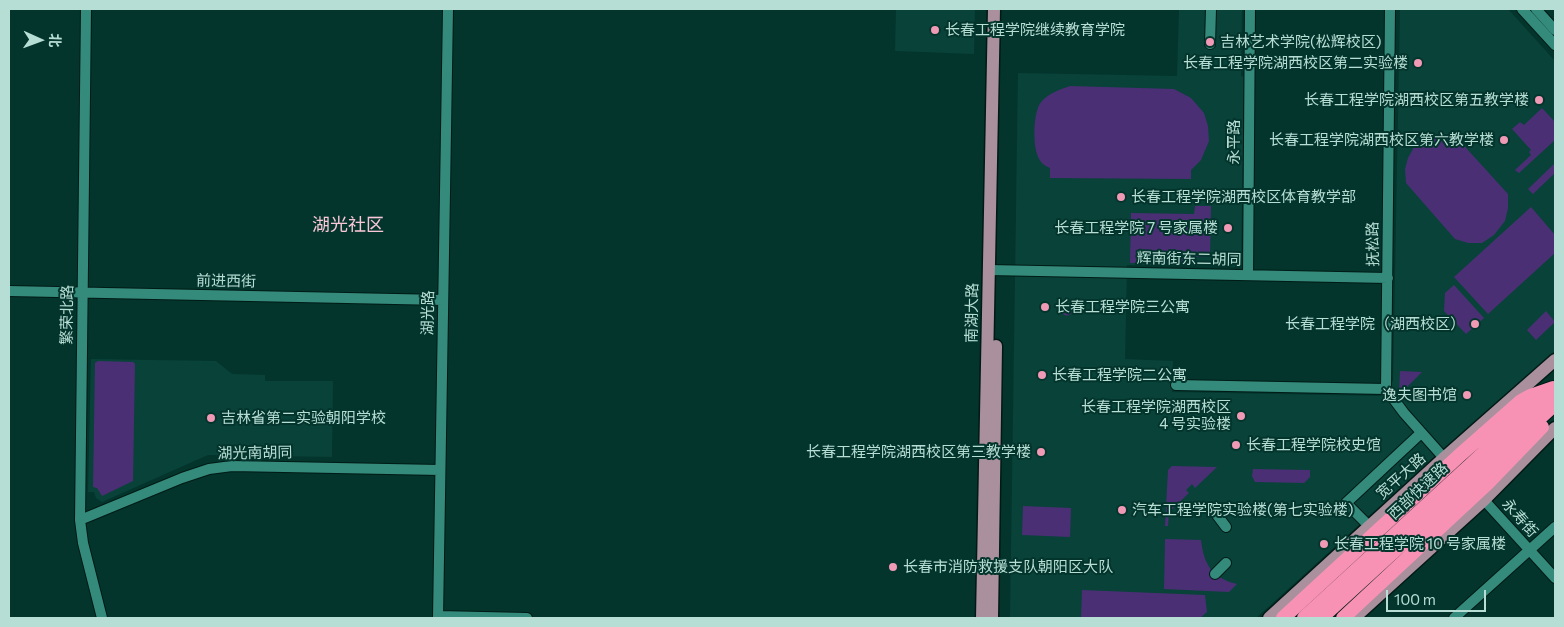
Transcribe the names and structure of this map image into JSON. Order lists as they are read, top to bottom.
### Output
{
  "streets": {
    "highway": ["西部快速路"],
    "main road": ["南湖大路", "宽平大路"],
    "street": [
      "永平路",
      "抚松路",
      "辉南街东二胡同",
      "前进西街",
      "湖光路",
      "繁荣北路",
      "湖光南胡同",
      "永寿街"
    ]
  },
  "crossings": [
    ["永平路", "辉南街东二胡同"],
    ["抚松路", "辉南街东二胡同"],
    ["辉南街东二胡同", "南湖大路"],
    ["前进西街", "湖光路"],
    ["前进西街", "繁荣北路"],
    ["湖光路", "湖光南胡同"],
    ["繁荣北路", "湖光南胡同"]
  ],
  "districts": ["湖光社区"],
  "places": [
    "长春工程学院继续教育学院",
    "吉林艺术学院(松辉校区)",
    "长春工程学院湖西校区第二实验楼",
    "长春工程学院湖西校区第五教学楼",
    "长春工程学院湖西校区第六教学楼",
    "长春工程学院湖西校区体育教学部",
    "长春工程学院 7 号家属楼",
    "长春工程学院三公寓",
    "长春工程学院（湖西校区）",
    "长春工程学院二公寓",
    "逸夫图书馆",
    "长春工程学院湖西校区 4 号实验楼",
    "吉林省第二实验朝阳学校",
    "长春工程学院校史馆",
    "长春工程学院湖西校区第三教学楼",
    "汽车工程学院实验楼(第七实验楼)",
    "长春工程学院 10 号家属楼",
    "长春市消防救援支队朝阳区大队"
  ],
  "scale_bar": "100 m",
  "north": "right"
}
